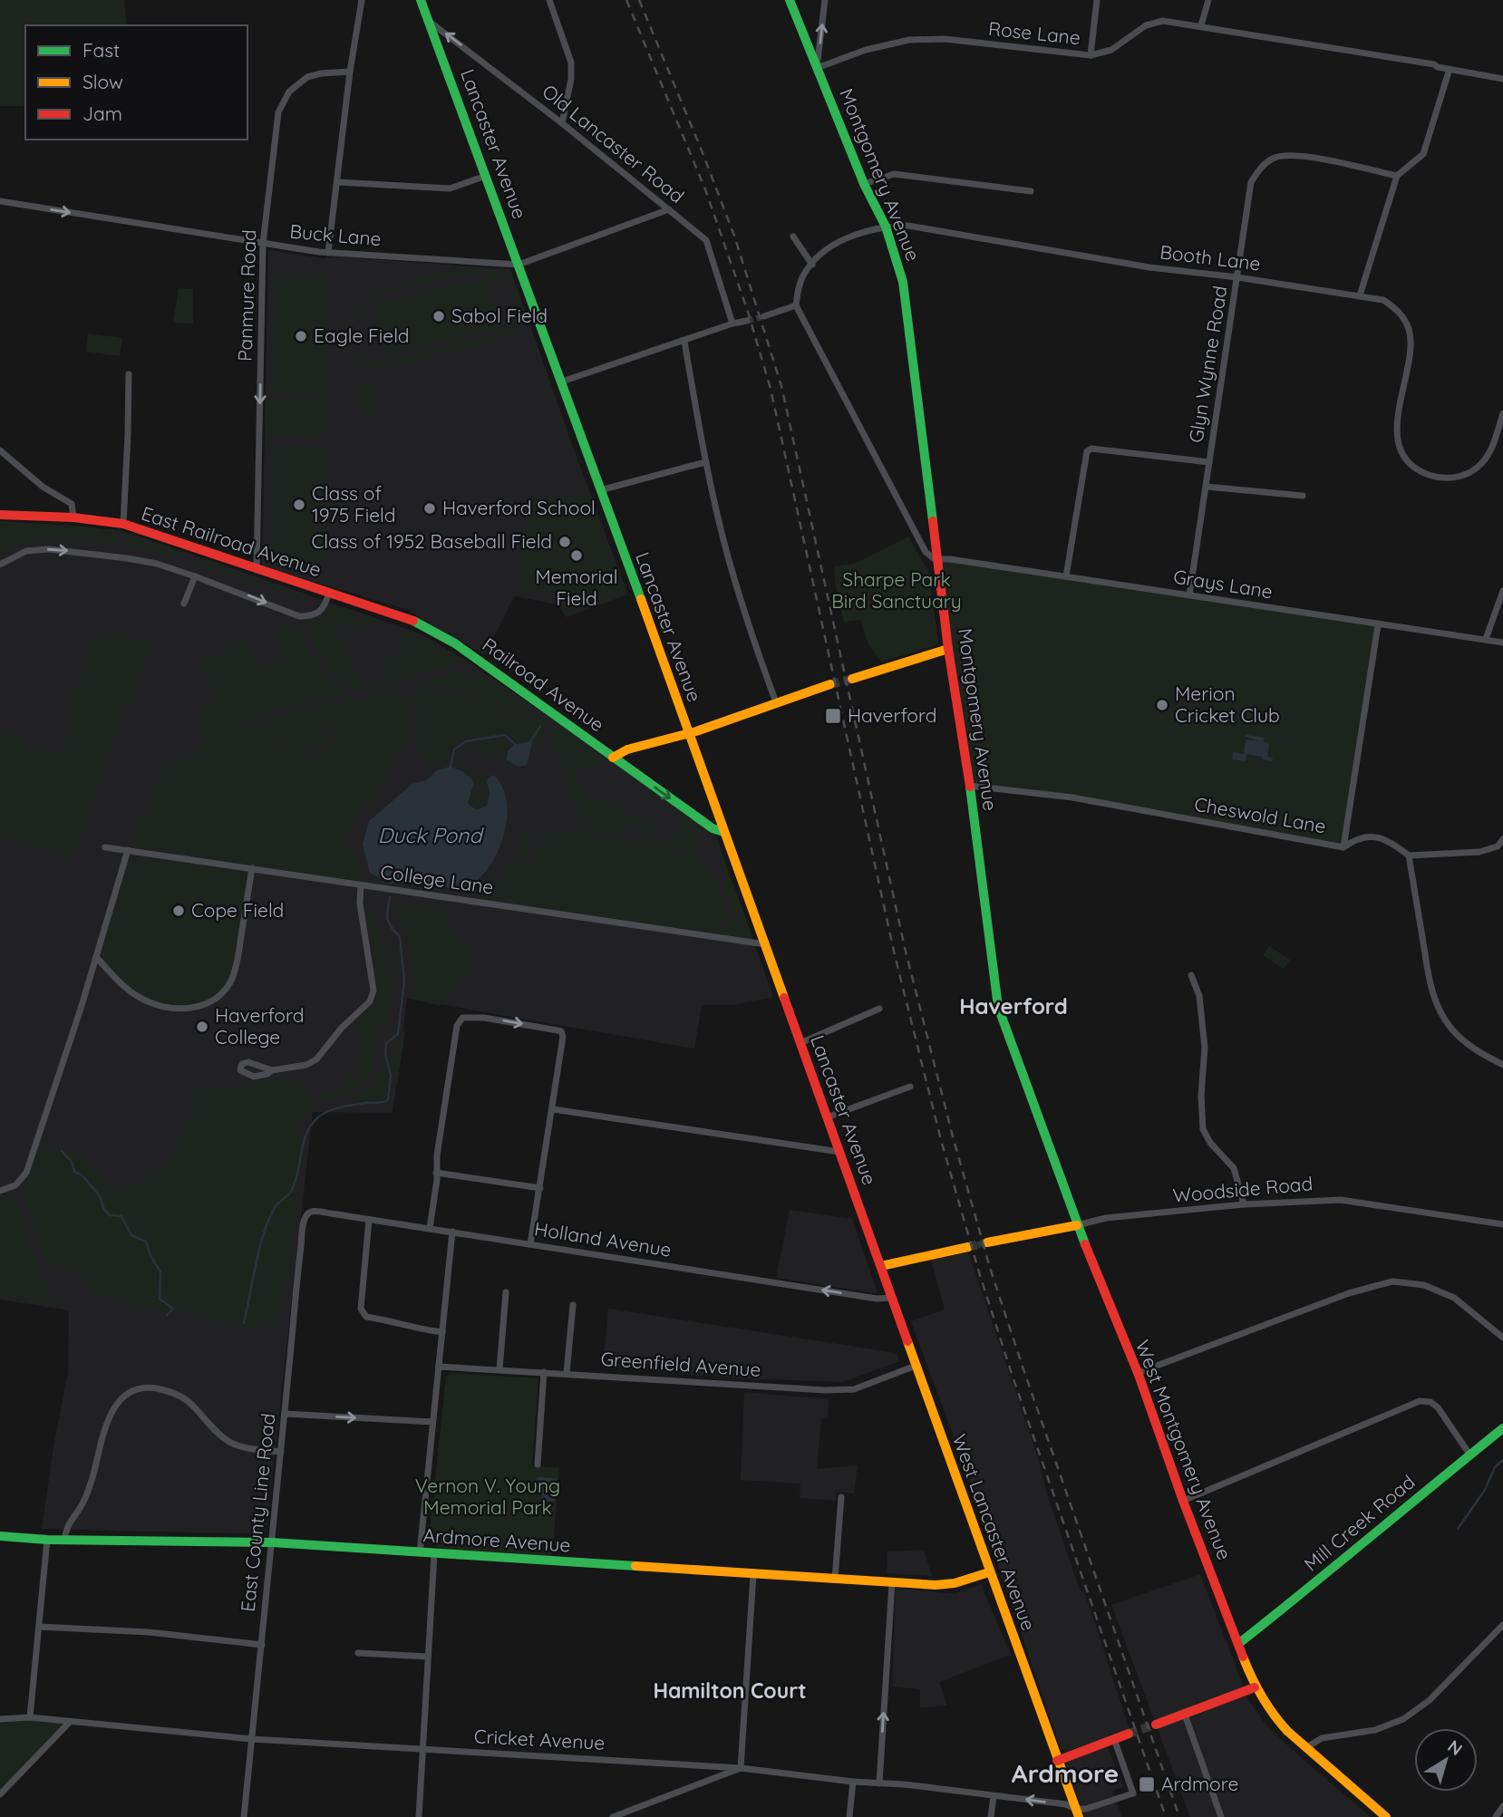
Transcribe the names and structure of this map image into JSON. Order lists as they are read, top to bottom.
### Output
{
  "streets": {
    "main road": [
      "Lancaster Avenue",
      "Montgomery Avenue",
      "East Railroad Avenue",
      "Railroad Avenue",
      "Woodside Road",
      "West Montgomery Avenue",
      "Mill Creek Road",
      "West Lancaster Avenue",
      "Ardmore Avenue"
    ],
    "street": [
      "Rose Lane",
      "Old Lancaster Road",
      "Buck Lane",
      "Booth Lane",
      "Panmure Road",
      "Glyn Wynne Road",
      "Grays Lane",
      "Cheswold Lane",
      "College Lane",
      "Holland Avenue",
      "Greenfield Avenue",
      "East County Line Road",
      "Cricket Avenue"
    ]
  },
  "crossings": [
    ["Rose Lane", "Montgomery Avenue"],
    ["Lancaster Avenue", "Old Lancaster Road"],
    ["Lancaster Avenue", "Buck Lane"],
    ["Lancaster Avenue", "Railroad Avenue"],
    ["Lancaster Avenue", "College Lane"],
    ["Lancaster Avenue", "West Lancaster Avenue"],
    ["Montgomery Avenue", "Booth Lane"],
    ["Montgomery Avenue", "Grays Lane"],
    ["Montgomery Avenue", "Cheswold Lane"],
    ["Montgomery Avenue", "Woodside Road"],
    ["Montgomery Avenue", "West Montgomery Avenue"],
    ["Buck Lane", "Panmure Road"],
    ["Booth Lane", "Glyn Wynne Road"],
    ["Panmure Road", "East Railroad Avenue"],
    ["Glyn Wynne Road", "Grays Lane"],
    ["East Railroad Avenue", "Railroad Avenue"],
    ["Woodside Road", "West Montgomery Avenue"],
    ["Holland Avenue", "East County Line Road"],
    ["Holland Avenue", "West Lancaster Avenue"],
    ["Greenfield Avenue", "West Lancaster Avenue"],
    ["West Montgomery Avenue", "Mill Creek Road"],
    ["East County Line Road", "Ardmore Avenue"],
    ["East County Line Road", "Cricket Avenue"],
    ["West Lancaster Avenue", "Ardmore Avenue"],
    ["West Lancaster Avenue", "Cricket Avenue"]
  ],
  "one_way": [
    "Old Lancaster Road",
    "Buck Lane",
    "Panmure Road",
    "Holland Avenue"
  ],
  "districts": ["Haverford", "Hamilton Court", "Ardmore"],
  "water": ["Duck Pond"],
  "parks": ["Sharpe Park Bird Sanctuary", "Vernon V. Young Memorial Park"],
  "places": {
    "other": [
      "Sabol Field",
      "Eagle Field",
      "Class of 1975 Field",
      "Haverford School",
      "Class of 1952 Baseball Field",
      "Memorial Field",
      "Merion Cricket Club",
      "Cope Field",
      "Haverford College"
    ],
    "transit": ["Haverford", "Ardmore"]
  },
  "legend": ["Fast", "Slow", "Jam"],
  "north": "top right"
}
